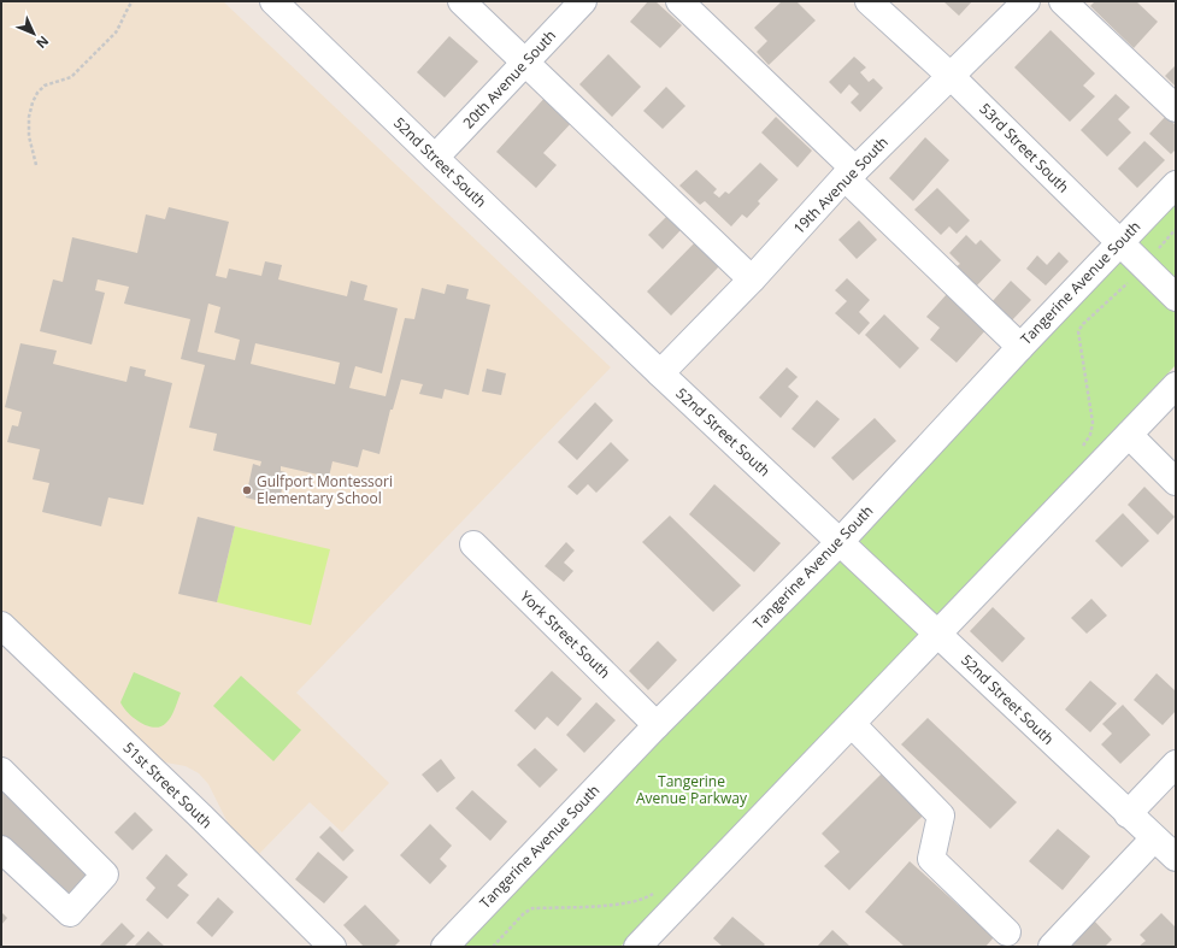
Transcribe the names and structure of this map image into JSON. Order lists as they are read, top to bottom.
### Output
{
  "streets": {
    "street": [
      "20th Avenue South",
      "53rd Street South",
      "52nd Street South",
      "19th Avenue South",
      "Tangerine Avenue South",
      "York Street South",
      "51st Street South"
    ]
  },
  "crossings": [
    ["20th Avenue South", "52nd Street South"],
    ["53rd Street South", "19th Avenue South"],
    ["53rd Street South", "Tangerine Avenue South"],
    ["52nd Street South", "19th Avenue South"],
    ["52nd Street South", "Tangerine Avenue South"],
    ["Tangerine Avenue South", "York Street South"]
  ],
  "parks": ["Tangerine Avenue Parkway"],
  "places": ["Gulfport Montessori Elementary School"],
  "north": "bottom right"
}
